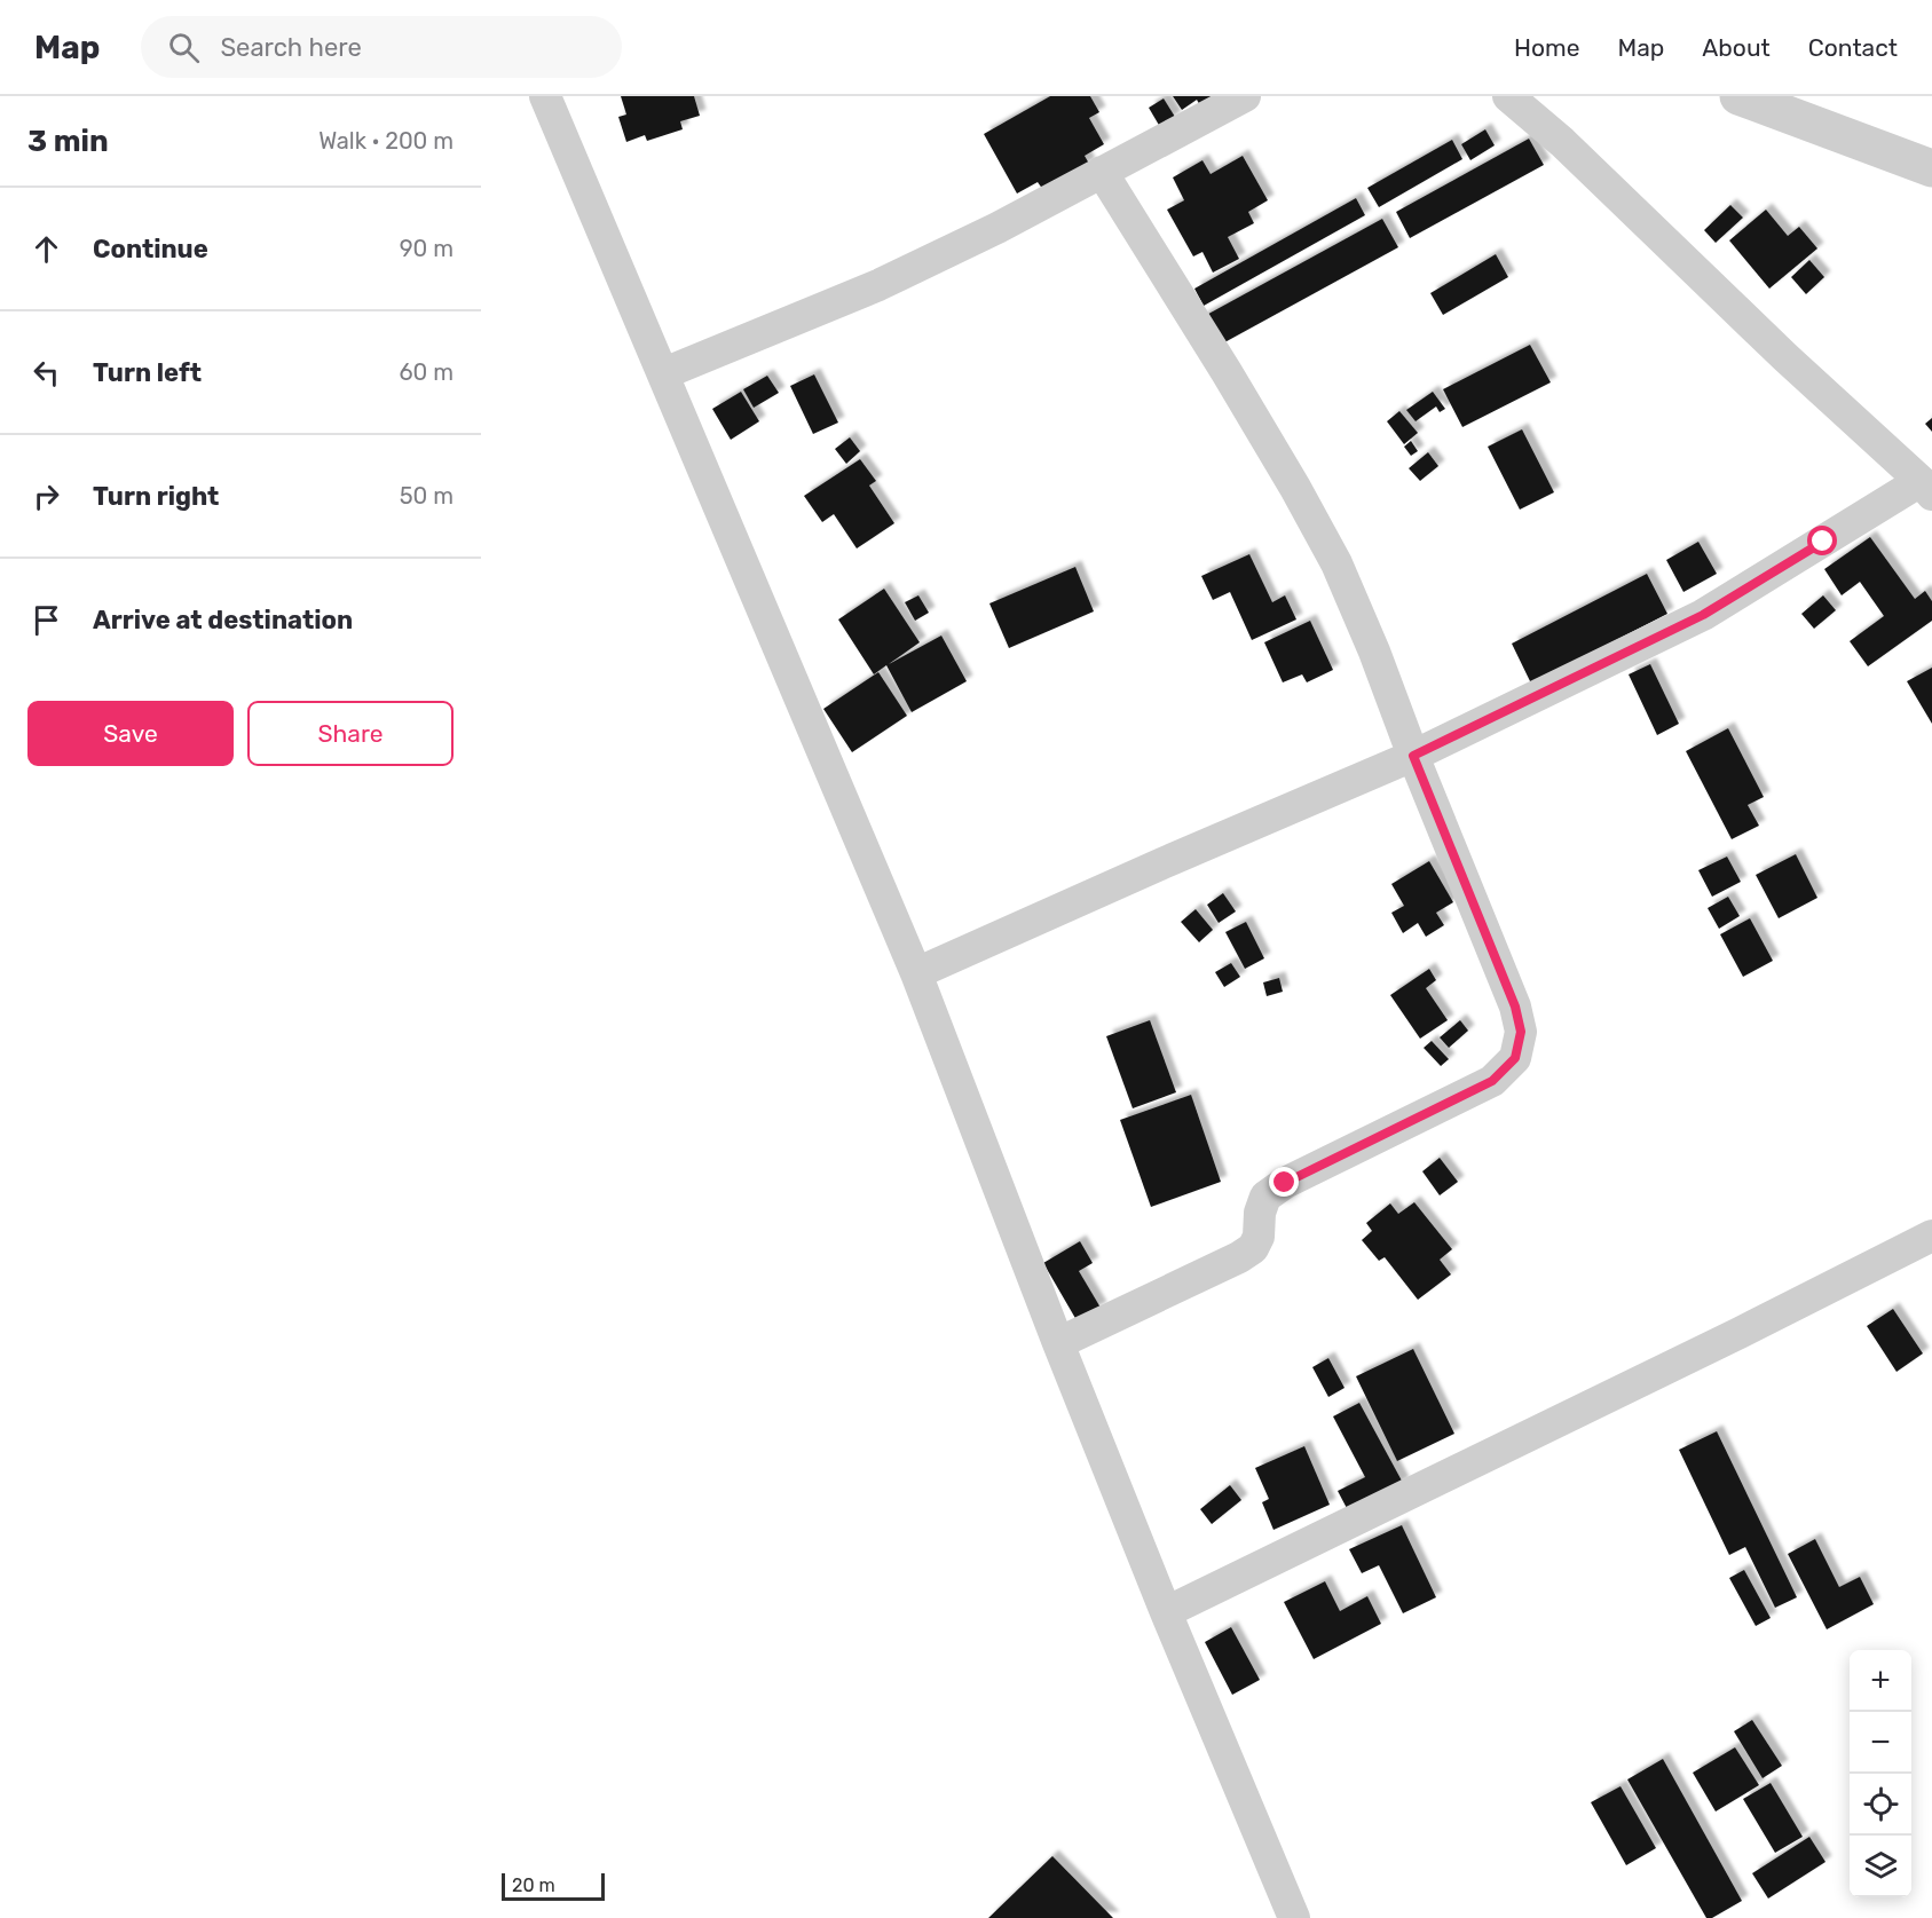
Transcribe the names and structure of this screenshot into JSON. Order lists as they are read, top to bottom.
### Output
{
  "scale_bar": "20 m",
  "page": {
    "header": "Map",
    "search": "Search here",
    "nav": [
      "Home",
      "Map",
      "About",
      "Contact"
    ],
    "heading": ["3 min", "Walk · 200 m"],
    "list": [
      ["Continue", "90 m"],
      ["Turn left", "60 m"],
      ["Turn right", "50 m"],
      "Arrive at destination"
    ],
    "buttons": ["Save", "Share"],
    "map_buttons": ["+", "−"],
    "scale": "20 m"
  }
}
